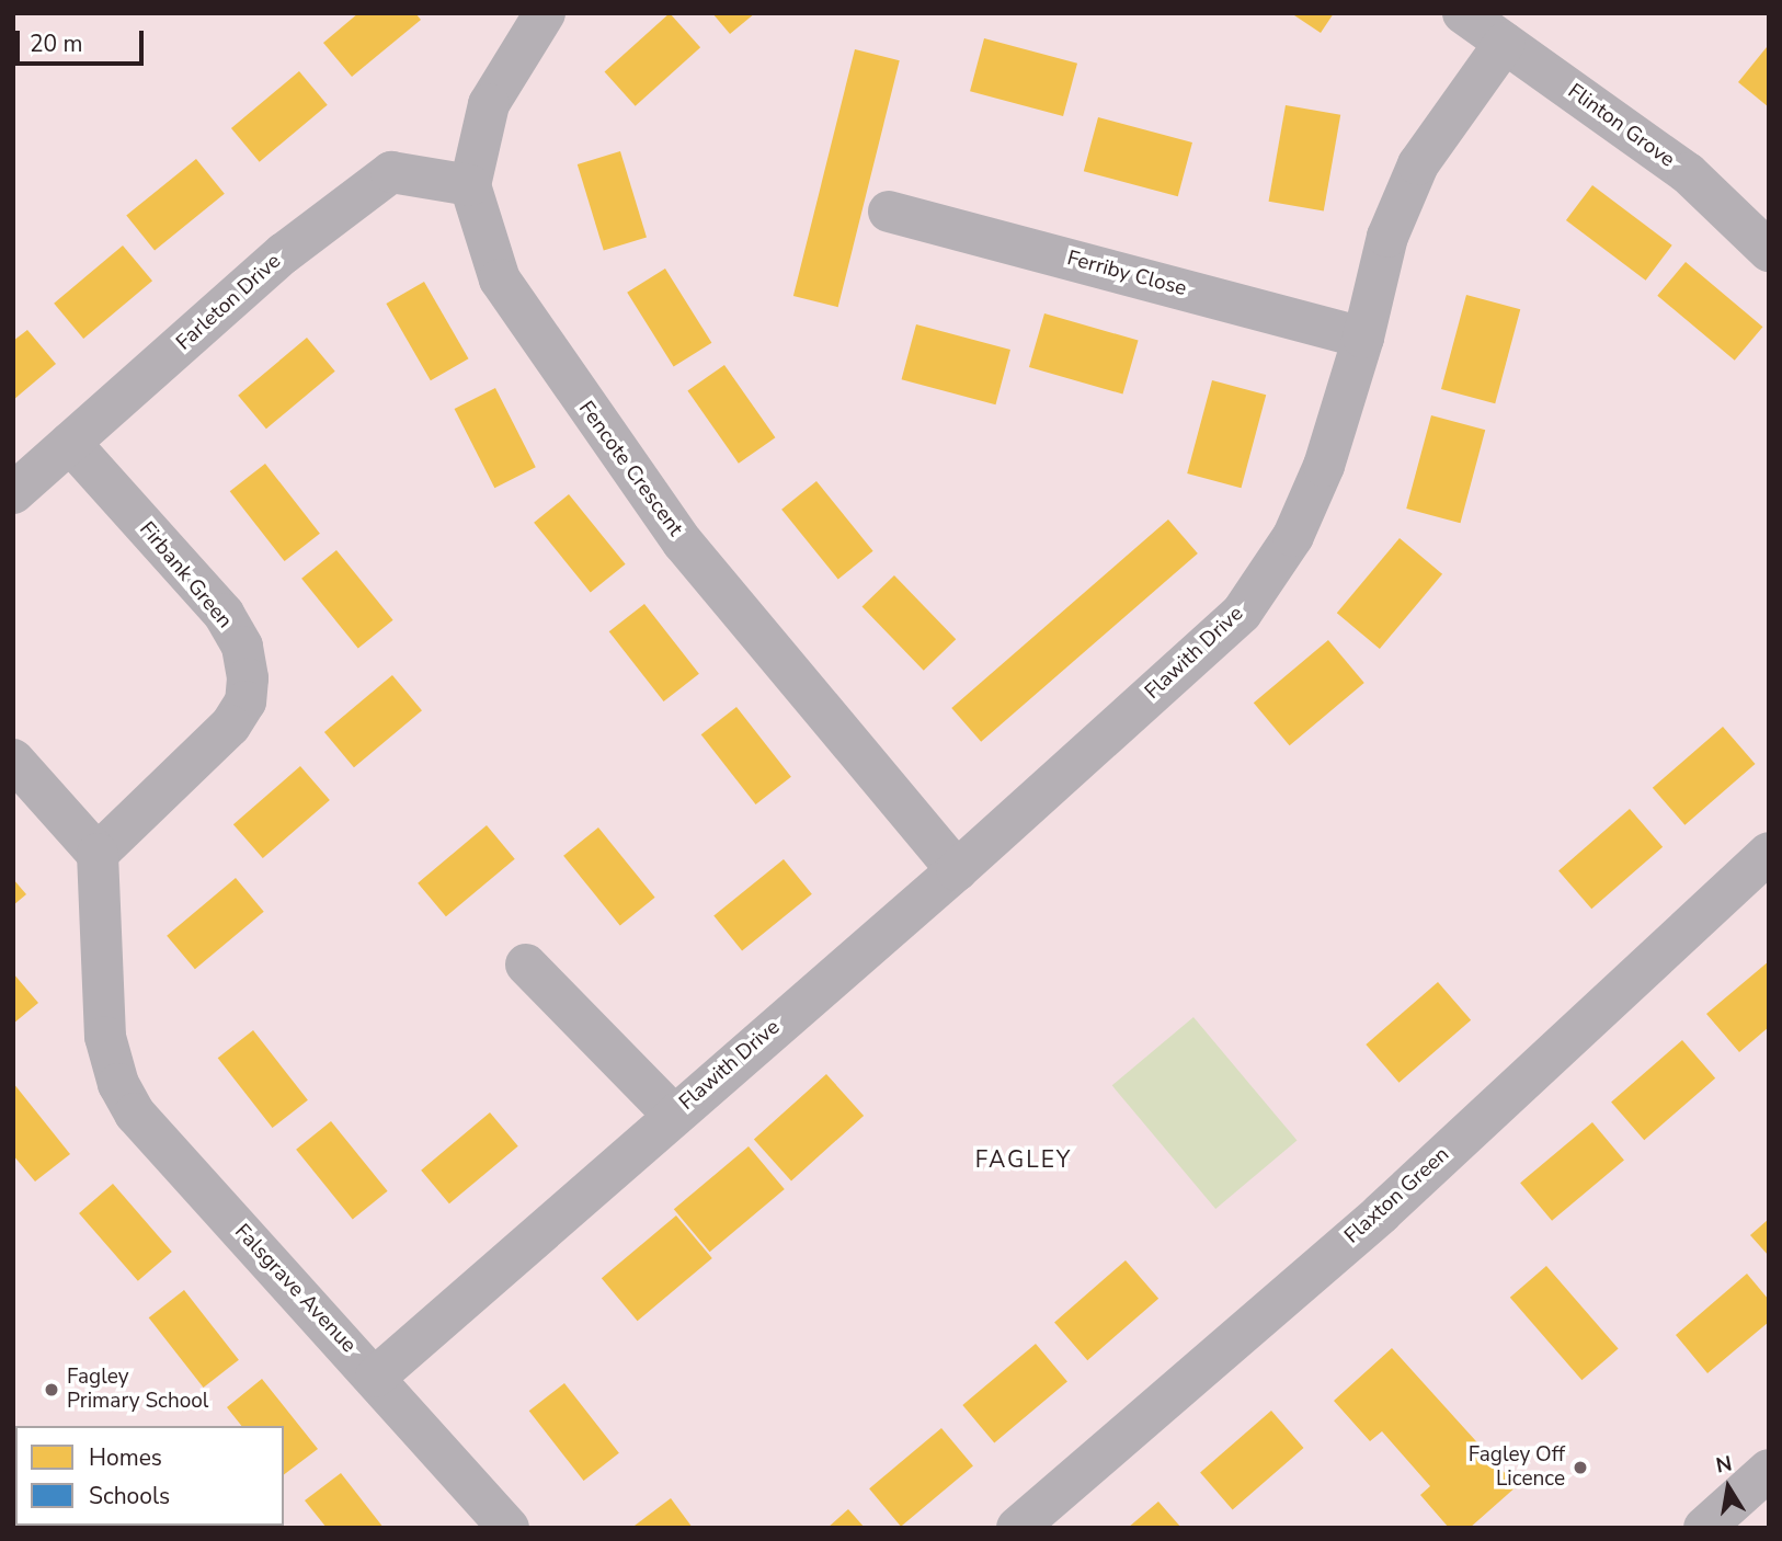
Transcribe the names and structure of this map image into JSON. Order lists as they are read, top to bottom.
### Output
{
  "streets": {
    "street": [
      "Flinton Grove",
      "Ferriby Close",
      "Farleton Drive",
      "Fencote Crescent",
      "Firbank Green",
      "Flawith Drive",
      "Flaxton Green",
      "Falsgrave Avenue"
    ]
  },
  "crossings": [
    ["Flinton Grove", "Flawith Drive"],
    ["Ferriby Close", "Flawith Drive"],
    ["Farleton Drive", "Fencote Crescent"],
    ["Farleton Drive", "Firbank Green"],
    ["Fencote Crescent", "Flawith Drive"],
    ["Firbank Green", "Falsgrave Avenue"],
    ["Flawith Drive", "Falsgrave Avenue"]
  ],
  "districts": ["FAGLEY"],
  "places": ["Fagley Primary School", "Fagley Off Licence"],
  "legend": ["Homes", "Schools"],
  "scale_bar": "20 m",
  "north": "top"
}
